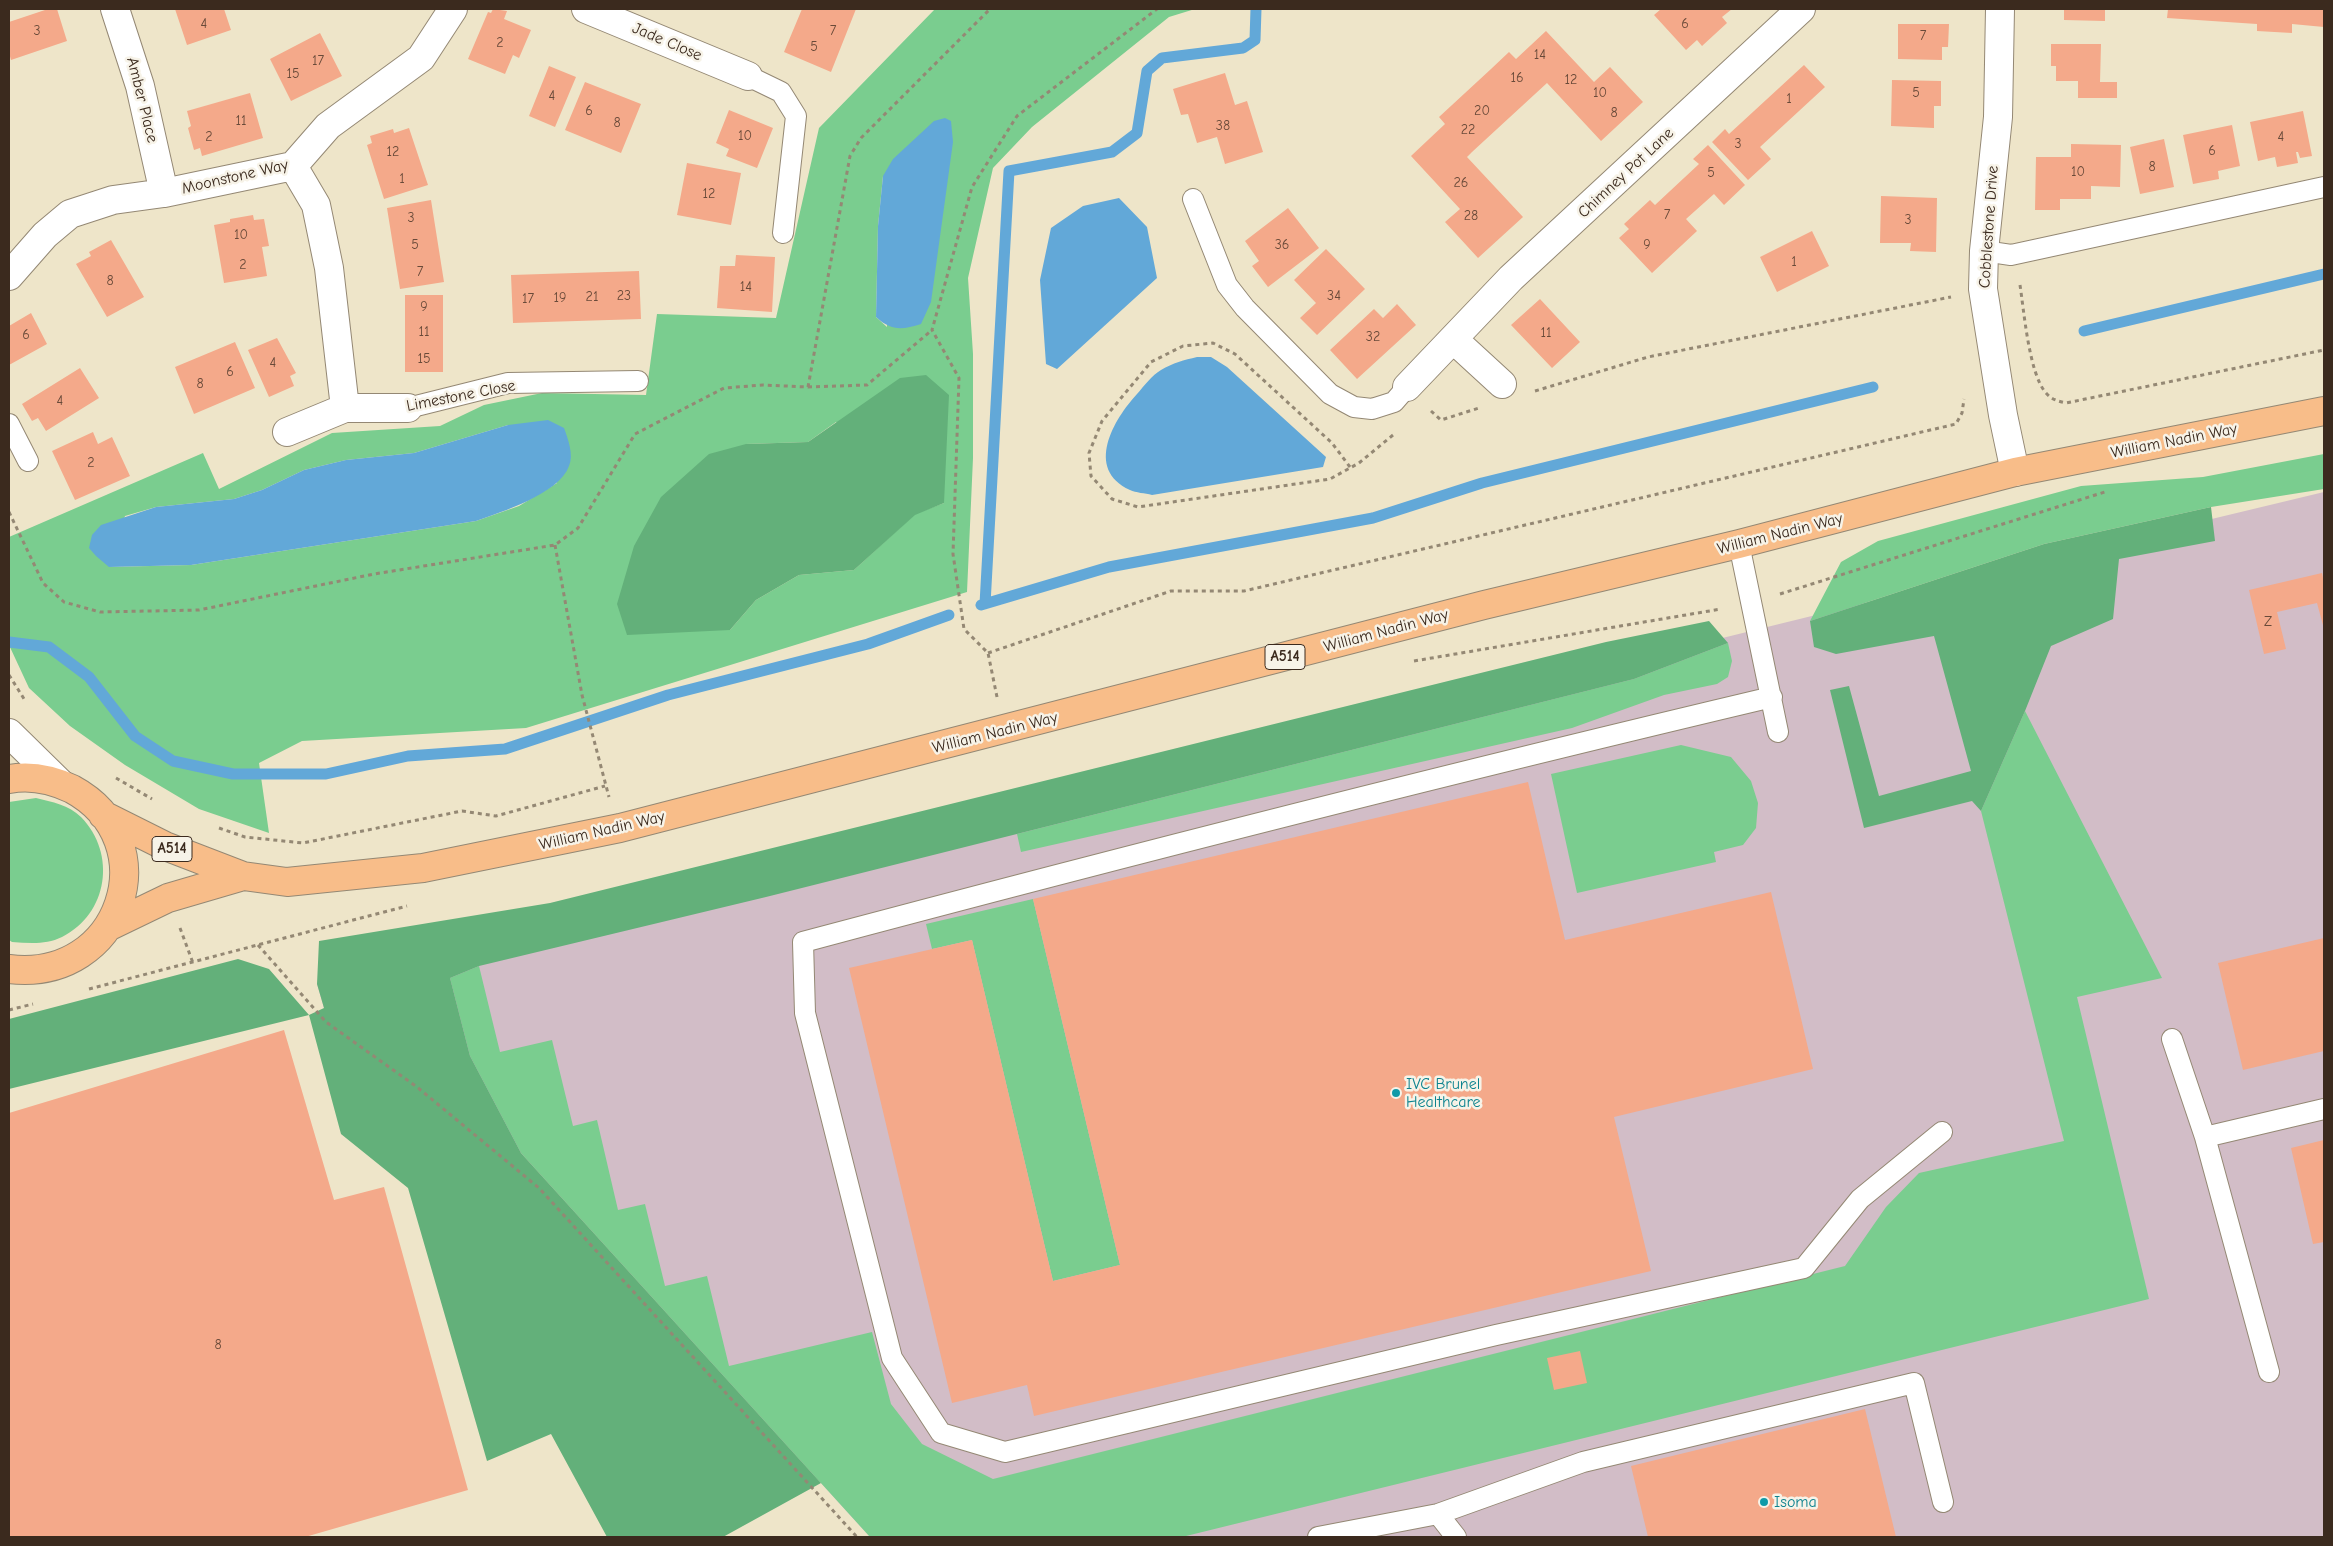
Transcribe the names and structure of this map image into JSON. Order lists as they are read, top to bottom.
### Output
{
  "streets": {
    "main road": ["William Nadin Way", "A514"],
    "street": [
      "Jade Close",
      "Amber Place",
      "Chimney Pot Lane",
      "Moonstone Way",
      "Cobblestone Drive",
      "Limestone Close"
    ]
  },
  "crossings": [
    ["Amber Place", "Moonstone Way"],
    ["Cobblestone Drive", "William Nadin Way"],
    ["William Nadin Way", "A514"]
  ],
  "places": ["IVC Brunel Healthcare", "Isoma"],
  "house_numbers": [
    "4",
    "6",
    "3",
    "7",
    "7",
    "2",
    "5",
    "14",
    "17",
    "15",
    "16",
    "12",
    "10",
    "5",
    "4",
    "1",
    "6",
    "20",
    "8",
    "11",
    "8",
    "38",
    "22",
    "10",
    "2",
    "4",
    "3",
    "6",
    "12",
    "8",
    "10",
    "5",
    "1",
    "26",
    "12",
    "7",
    "28",
    "3",
    "3",
    "10",
    "5",
    "36",
    "9",
    "1",
    "2",
    "7",
    "8",
    "14",
    "23",
    "34",
    "21",
    "19",
    "17",
    "9",
    "11",
    "11",
    "6",
    "32",
    "15",
    "4",
    "6",
    "8",
    "4",
    "2",
    "Z",
    "8"
  ]
}
